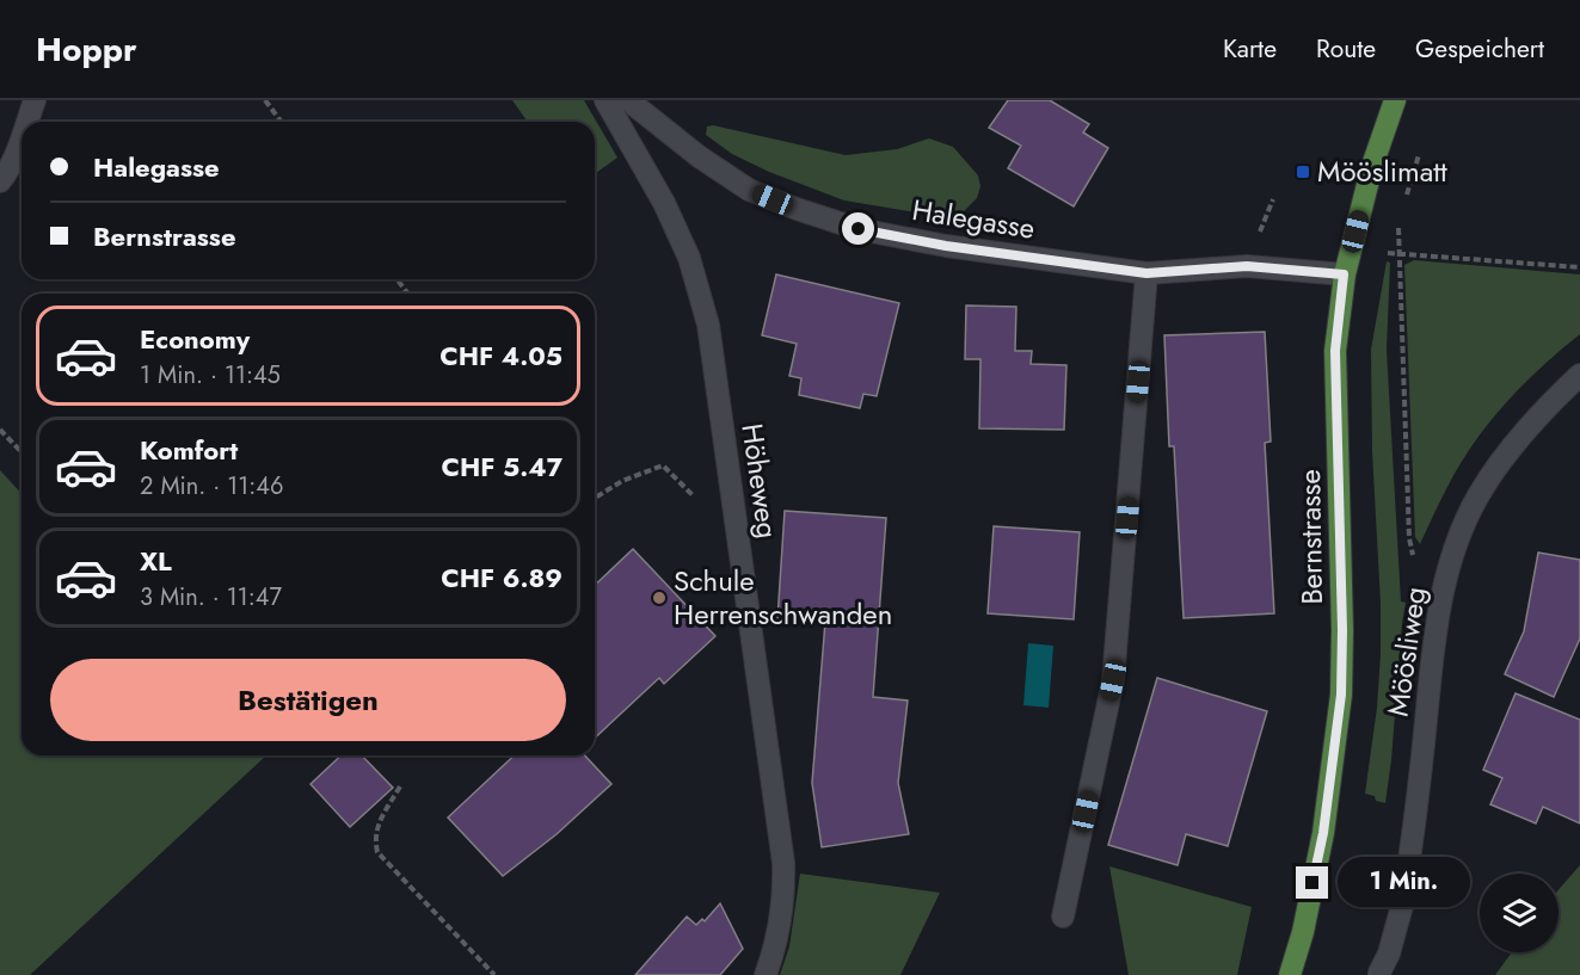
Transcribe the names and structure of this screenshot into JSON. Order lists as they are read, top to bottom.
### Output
{
  "streets": {
    "main road": ["Bernstrasse"],
    "street": ["Halegasse", "Höheweg", "Möösliweg"]
  },
  "crossings": [
    ["Halegasse", "Bernstrasse"]
  ],
  "places": {
    "transit": ["Mööslimatt"],
    "other": ["Schule Herrenschwanden"]
  },
  "page": {
    "header": "Hoppr",
    "nav": ["Karte", "Route", "Gespeichert"],
    "banner": ["Halegasse", "Bernstrasse"],
    "list": [
      {
        "name": "Economy",
        "note": "1 Min. · 11:45",
        "value": "CHF 4.05"
      },
      {
        "name": "Komfort",
        "note": "2 Min. · 11:46",
        "value": "CHF 5.47"
      },
      {
        "name": "XL",
        "note": "3 Min. · 11:47",
        "value": "CHF 6.89"
      }
    ],
    "buttons": "Bestätigen",
    "bubble": "1 Min."
  }
}
